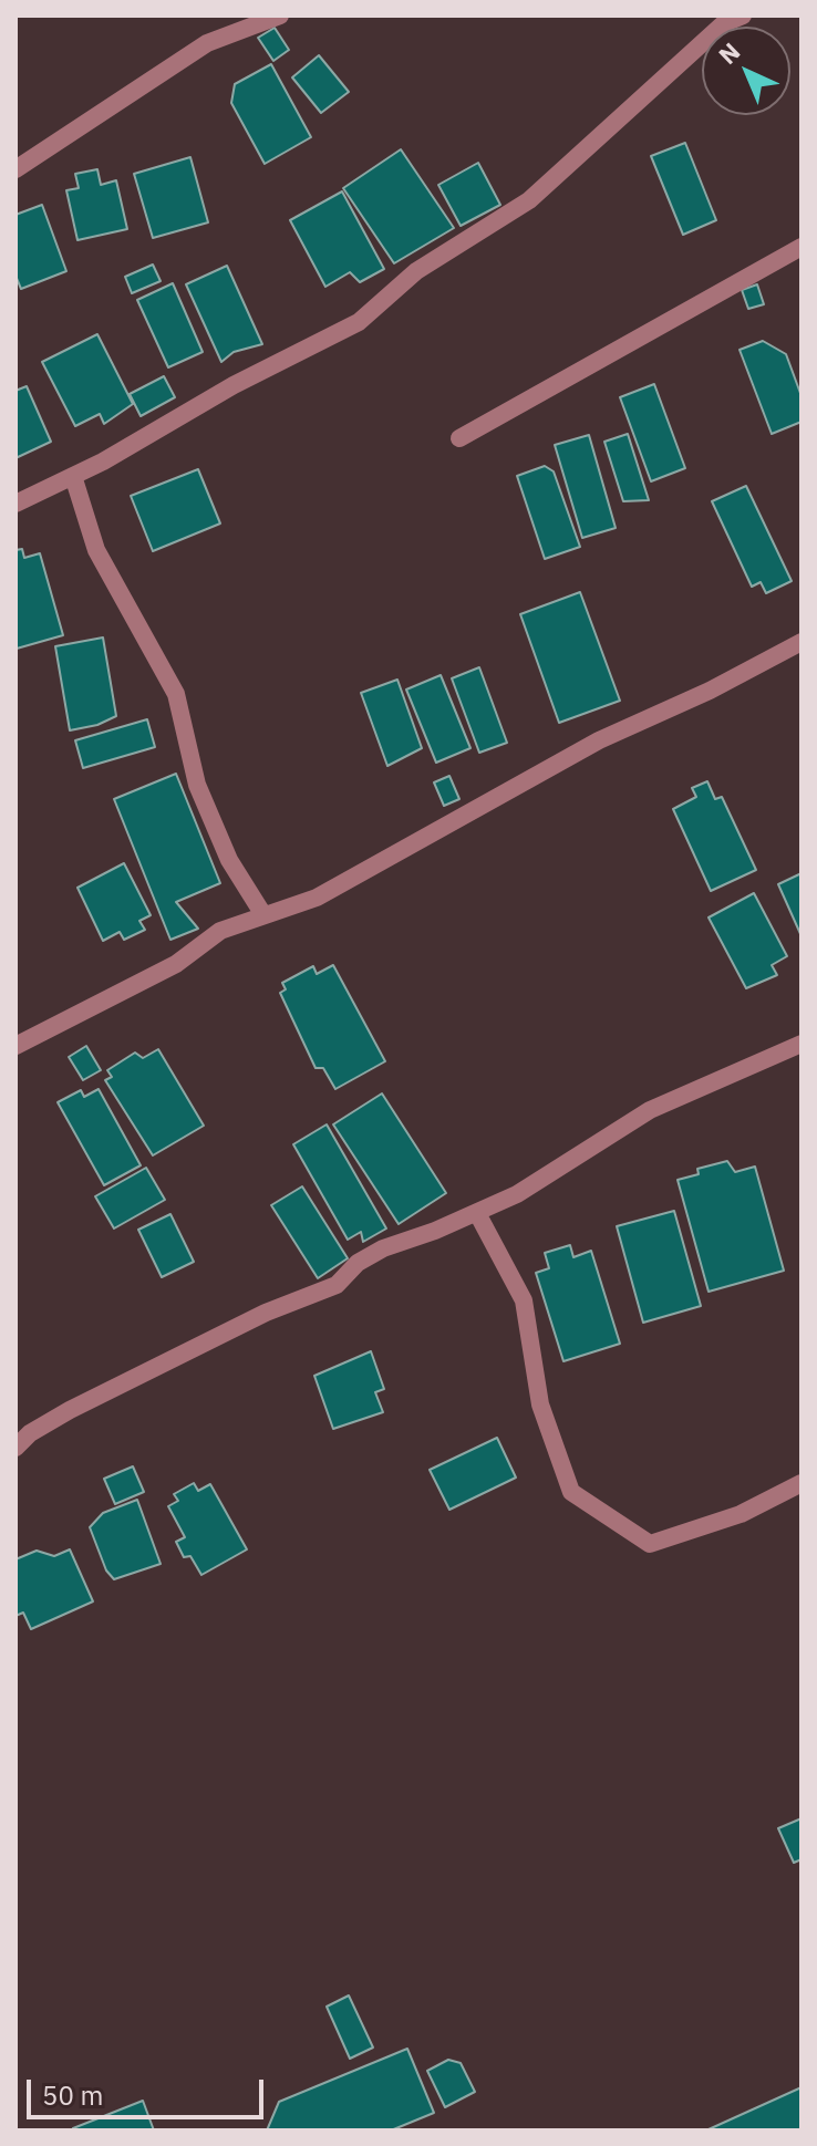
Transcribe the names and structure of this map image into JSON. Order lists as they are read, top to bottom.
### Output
{
  "scale_bar": "50 m",
  "north": "top left"
}
